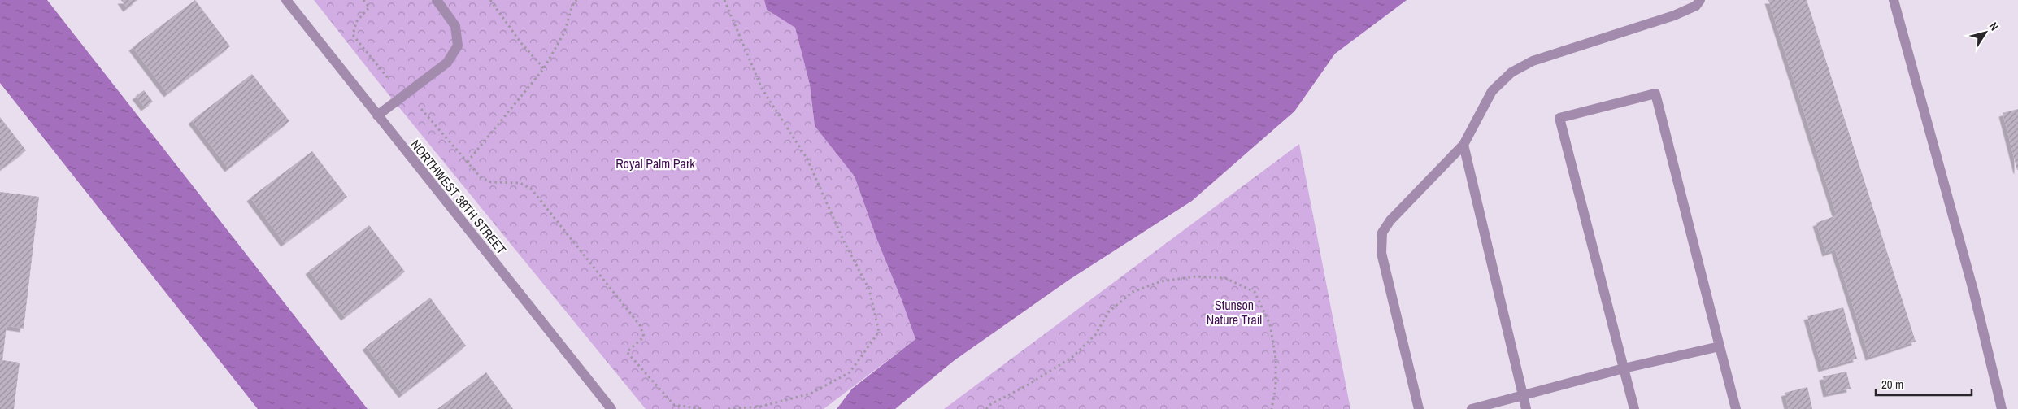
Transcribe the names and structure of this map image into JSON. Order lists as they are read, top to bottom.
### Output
{
  "streets": {
    "street": ["NORTHWEST 38TH STREET"]
  },
  "parks": ["Royal Palm Park", "Stunson Nature Trail"],
  "scale_bar": "20 m",
  "north": "top right"
}
